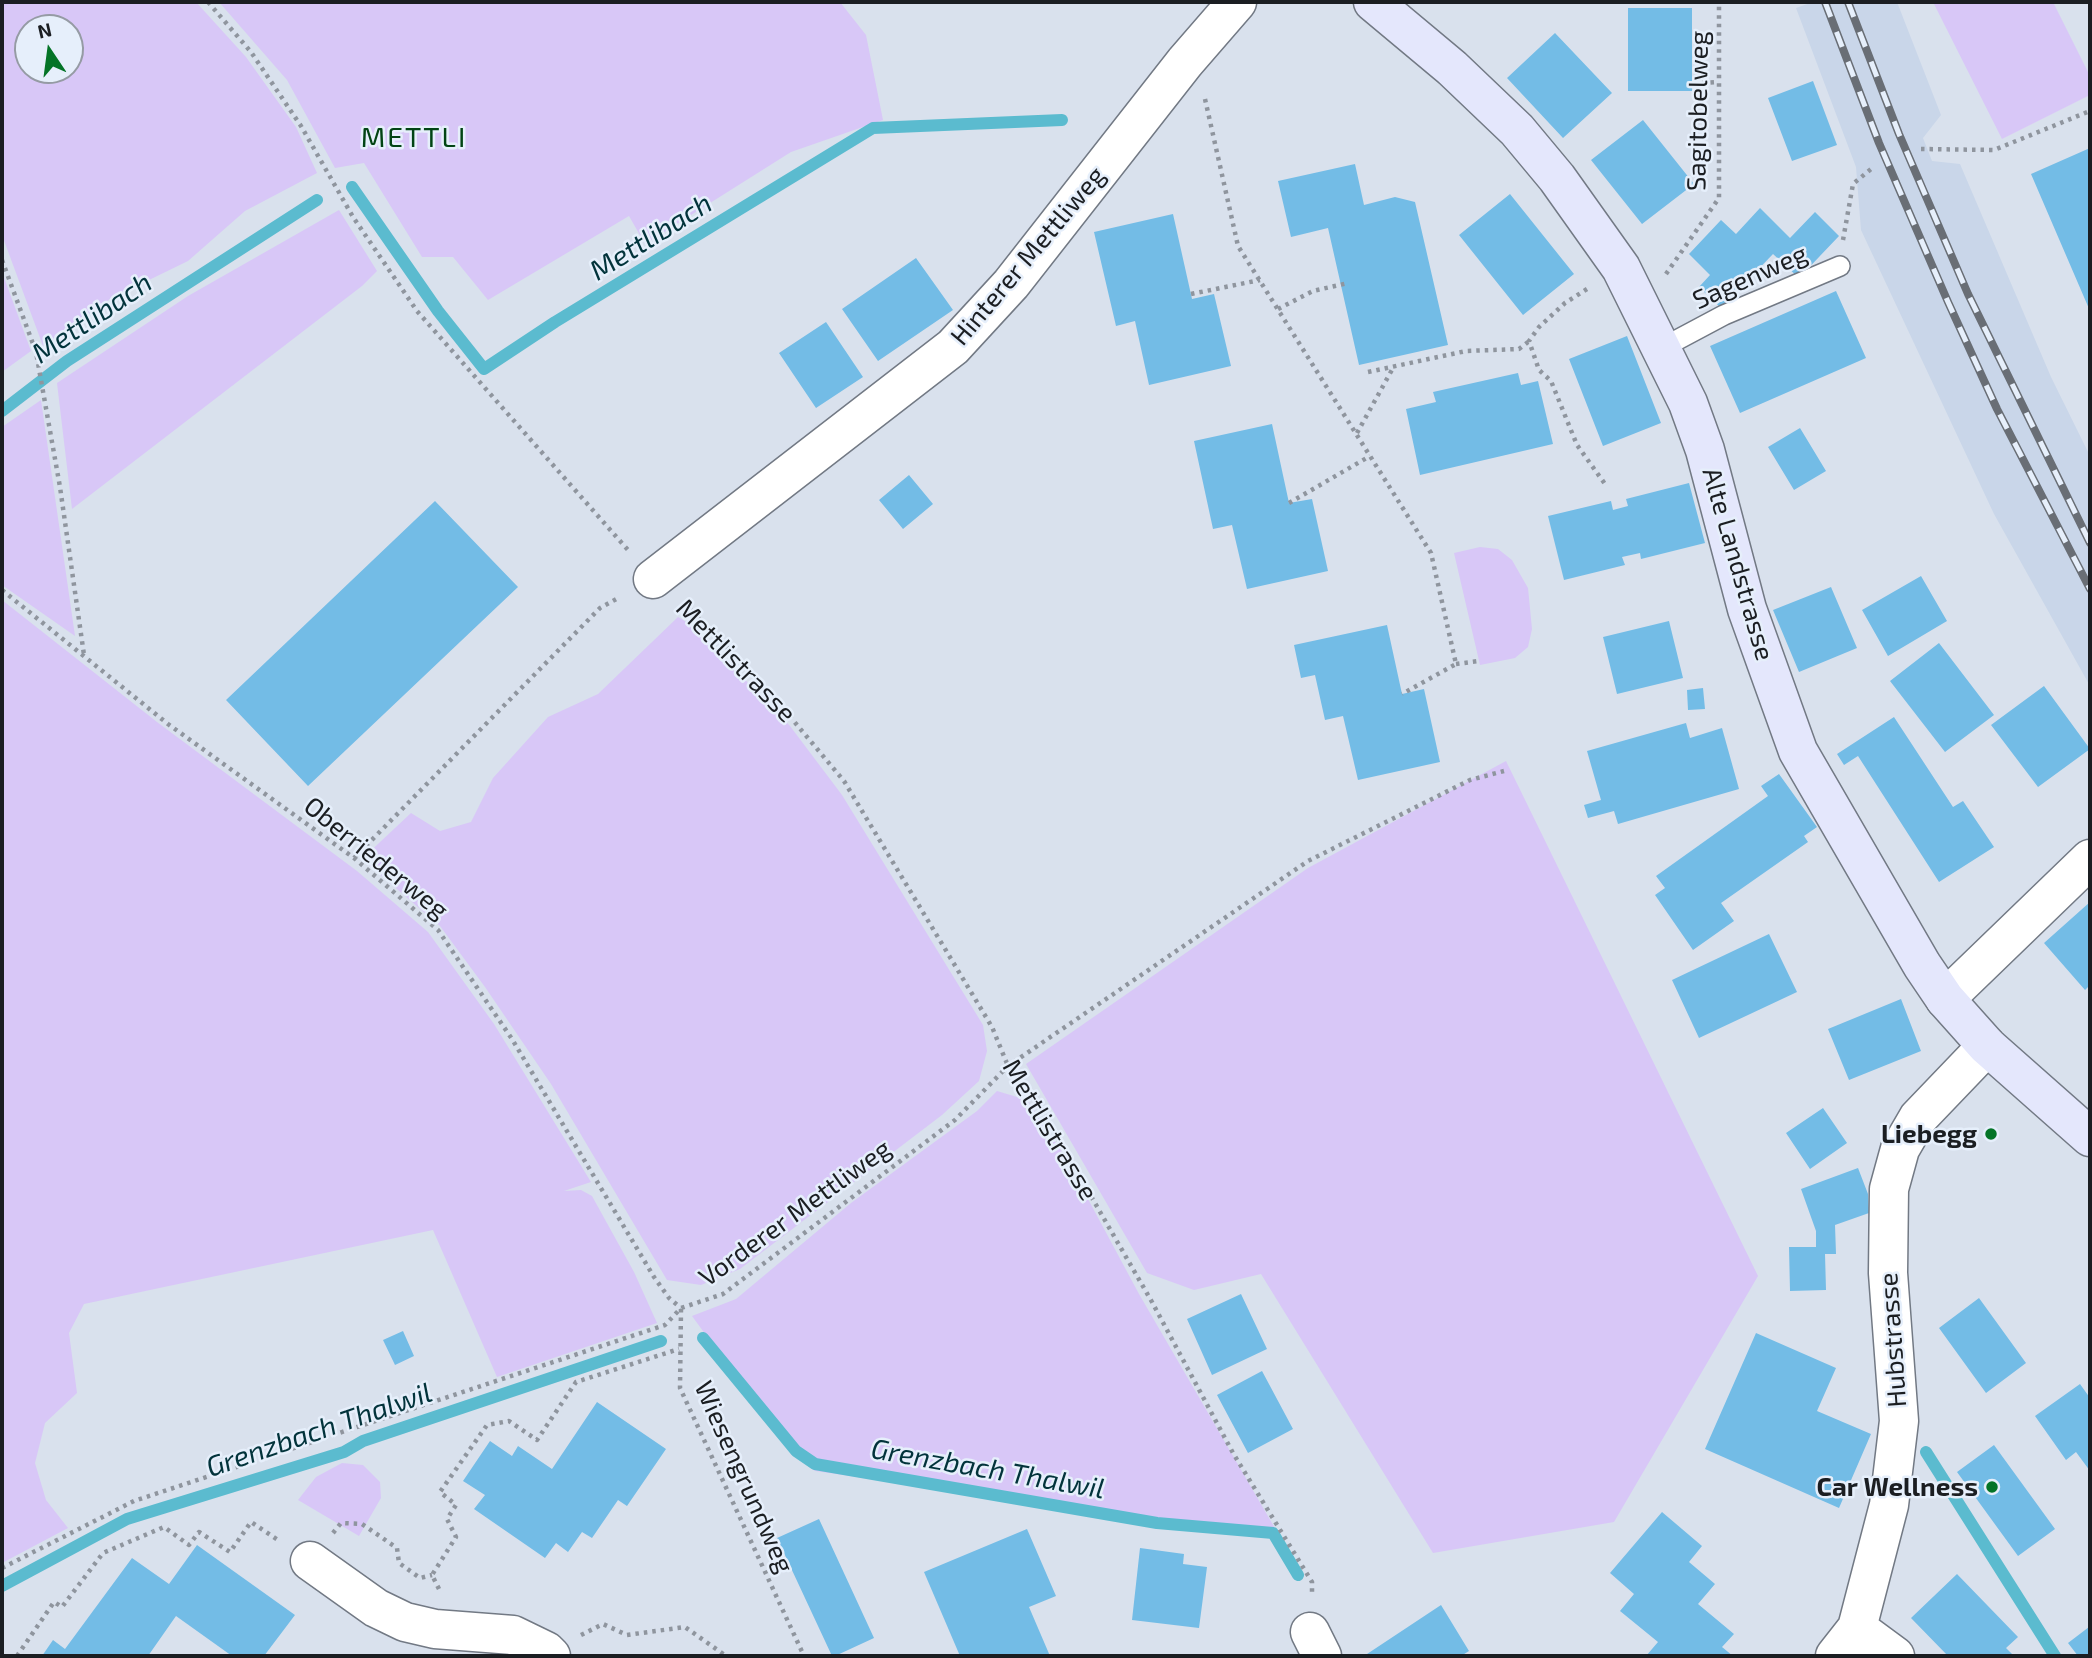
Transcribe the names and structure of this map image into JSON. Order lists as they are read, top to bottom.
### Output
{
  "streets": {
    "main road": ["Alte Landstrasse"],
    "street": ["Hinterer Mettliweg", "Hubstrasse"],
    "lane": ["Sagenweg"],
    "path": [
      "Sagitobelweg",
      "Mettlistrasse",
      "Oberriederweg",
      "Vorderer Mettliweg",
      "Wiesengrundweg"
    ]
  },
  "crossings": [
    ["Hinterer Mettliweg", "Mettlistrasse"],
    ["Sagenweg", "Alte Landstrasse"],
    ["Alte Landstrasse", "Hubstrasse"],
    ["Mettlistrasse", "Vorderer Mettliweg"],
    ["Oberriederweg", "Vorderer Mettliweg"],
    ["Oberriederweg", "Wiesengrundweg"],
    ["Vorderer Mettliweg", "Wiesengrundweg"]
  ],
  "districts": ["METTLI"],
  "water": ["Mettlibach", "Grenzbach Thalwil"],
  "places": ["Liebegg", "Car Wellness"],
  "north": "top"
}
